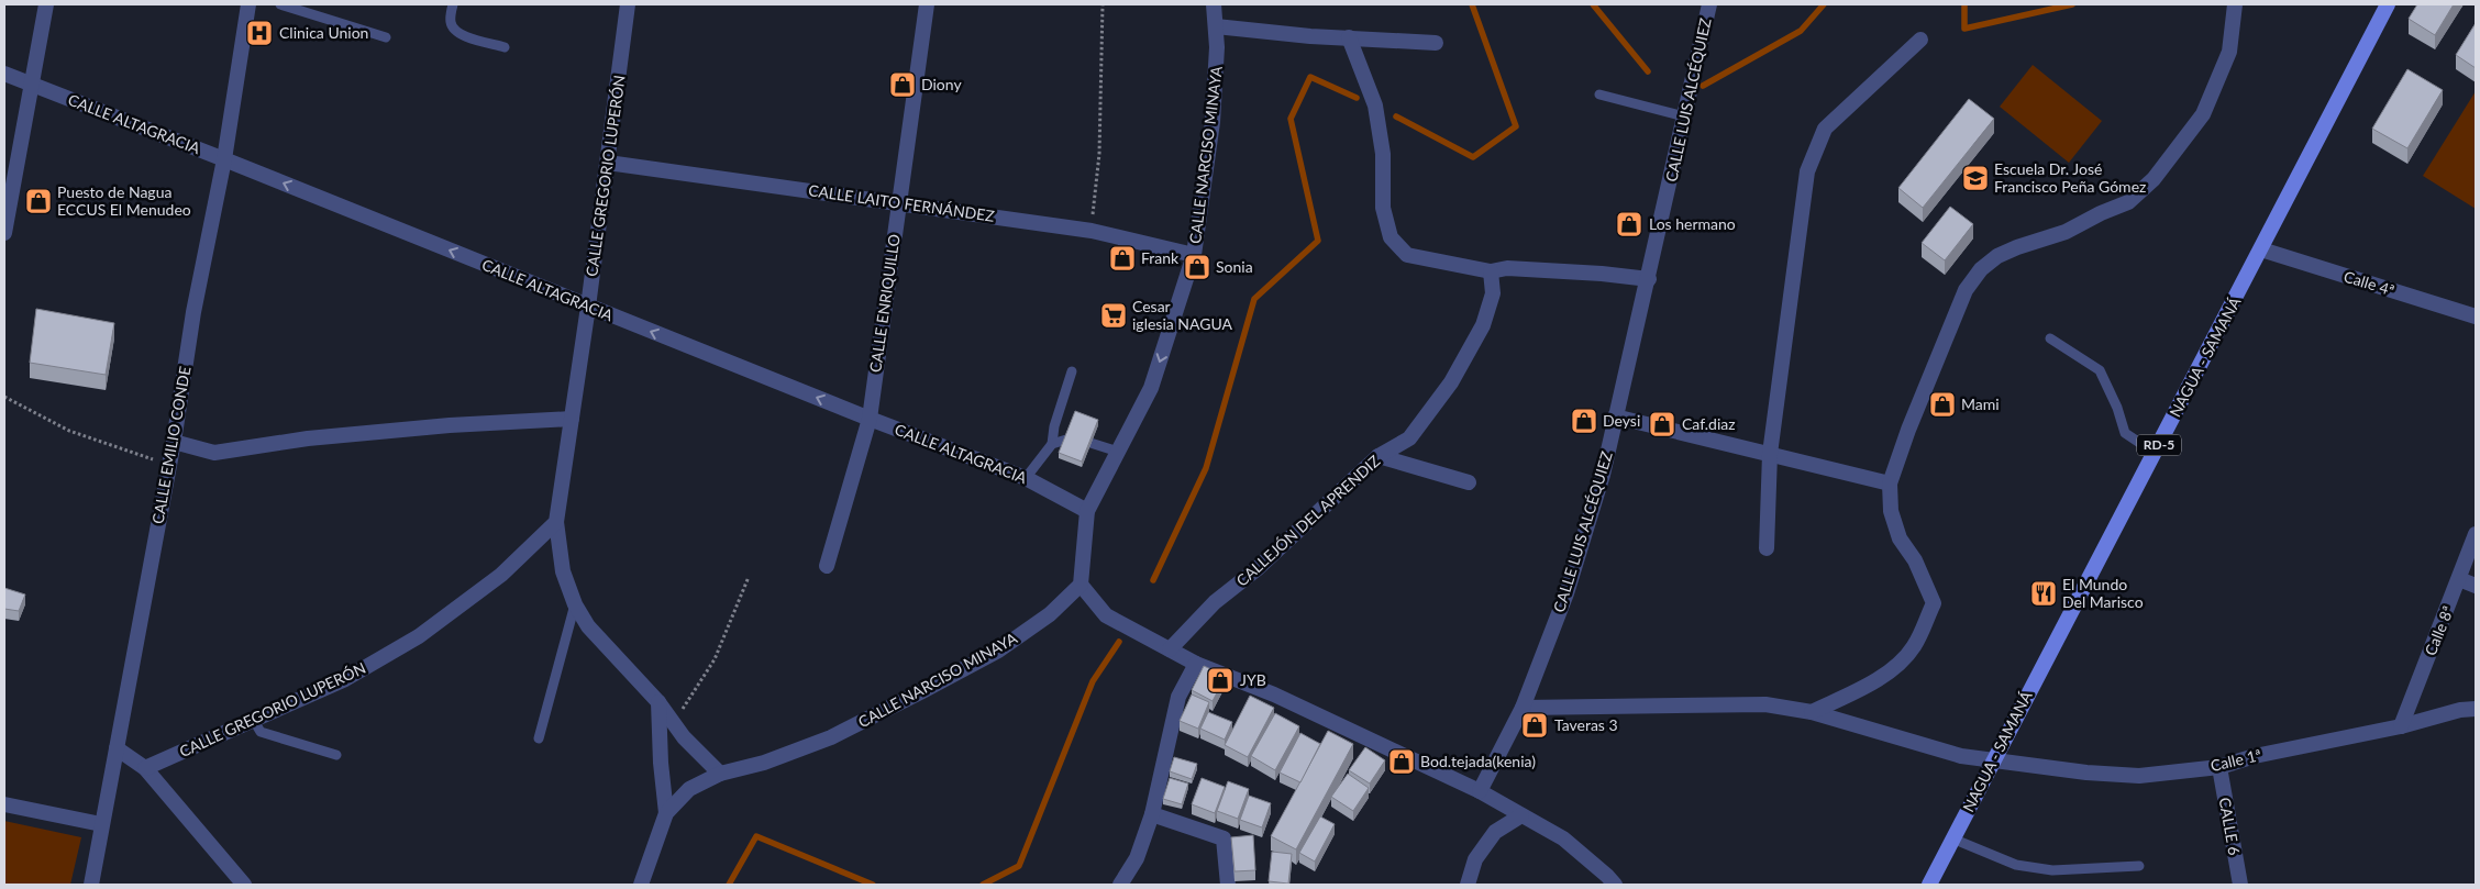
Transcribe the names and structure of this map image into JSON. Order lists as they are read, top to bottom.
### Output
{
  "streets": {
    "main road": ["NAGUA - SAMANÁ", "RD-5"],
    "street": [
      "CALLE LUIS ALCÉQUIEZ",
      "CALLE ALTAGRACIA",
      "CALLE NARCISO MINAYA",
      "CALLE GREGORIO LUPERÓN",
      "CALLE LAITO FERNÁNDEZ",
      "Calle 4ª",
      "CALLE ENRIQUILLO",
      "CALLE EMILIO CONDE",
      "CALLEJÓN DEL APRENDIZ",
      "Calle 8ª",
      "Calle 1ª",
      "CALLE 6"
    ]
  },
  "crossings": [
    ["CALLE LUIS ALCÉQUIEZ", "Calle 1ª"],
    ["CALLE ALTAGRACIA", "CALLE NARCISO MINAYA"],
    ["CALLE ALTAGRACIA", "CALLE GREGORIO LUPERÓN"],
    ["CALLE ALTAGRACIA", "CALLE ENRIQUILLO"],
    ["CALLE ALTAGRACIA", "CALLE EMILIO CONDE"],
    ["CALLE NARCISO MINAYA", "CALLE LAITO FERNÁNDEZ"],
    ["CALLE GREGORIO LUPERÓN", "CALLE LAITO FERNÁNDEZ"],
    ["CALLE LAITO FERNÁNDEZ", "CALLE ENRIQUILLO"],
    ["Calle 4ª", "NAGUA - SAMANÁ"],
    ["NAGUA - SAMANÁ", "Calle 1ª"],
    ["Calle 8ª", "Calle 1ª"],
    ["Calle 1ª", "CALLE 6"]
  ],
  "one_way": ["CALLE ALTAGRACIA"],
  "places": {
    "hospital": ["Clinica Union"],
    "shop": [
      "Diony",
      "Puesto de Nagua ECCUS El Menudeo",
      "Los hermano",
      "Frank",
      "Sonia",
      "Mami",
      "Deysi",
      "Caf.diaz",
      "JYB",
      "Taveras 3",
      "Bod.tejada(kenia)"
    ],
    "school or university": ["Escuela Dr. José Francisco Peña Gómez"],
    "supermarket": ["Cesar iglesia NAGUA"],
    "restaurant": ["El Mundo Del Marisco"]
  }
}
